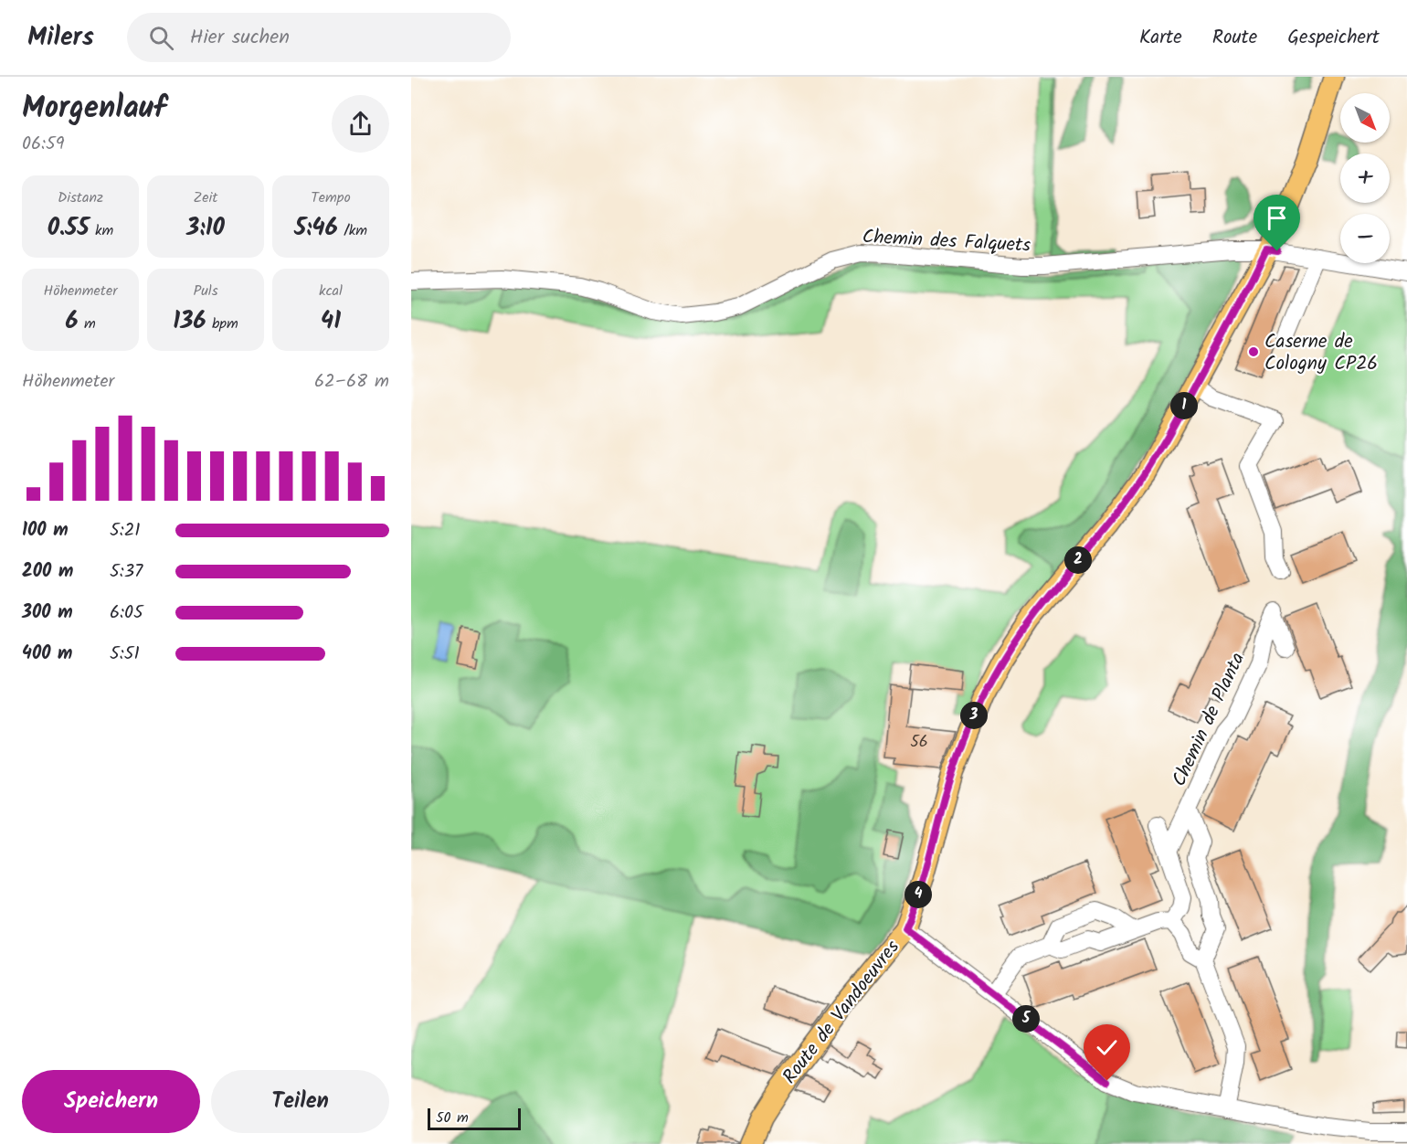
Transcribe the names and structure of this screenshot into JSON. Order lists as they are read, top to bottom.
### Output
{
  "streets": {
    "main road": ["Route de Vandoeuvres"],
    "street": ["Chemin des Falquets", "Chemin de Planta"]
  },
  "crossings": [
    ["Chemin des Falquets", "Route de Vandoeuvres"]
  ],
  "places": ["Caserne de Cologny CP26"],
  "house_numbers": ["56"],
  "scale_bar": "50 m",
  "north": "bottom right",
  "page": {
    "header": "Milers",
    "search": "Hier suchen",
    "nav": ["Karte", "Route", "Gespeichert"],
    "heading": ["Morgenlauf", "06:59"],
    "map_buttons": ["+", "−"],
    "stats": [
      ["Distanz", "0.55 km"],
      ["Zeit", "3:10"],
      ["Tempo", "5:46 /km"],
      ["Höhenmeter", "6 m"],
      ["Puls", "136 bpm"],
      ["kcal", "41"]
    ],
    "chart": ["Höhenmeter", "62–68 m"],
    "pins": [
      "1",
      "2",
      "3",
      "4",
      "5"
    ],
    "list": [
      {
        "name": "100 m",
        "note": "5:21"
      },
      {
        "name": "200 m",
        "note": "5:37"
      },
      {
        "name": "300 m",
        "note": "6:05"
      },
      {
        "name": "400 m",
        "note": "5:51"
      }
    ],
    "buttons": ["Speichern", "Teilen"],
    "scale": "50 m"
  }
}
